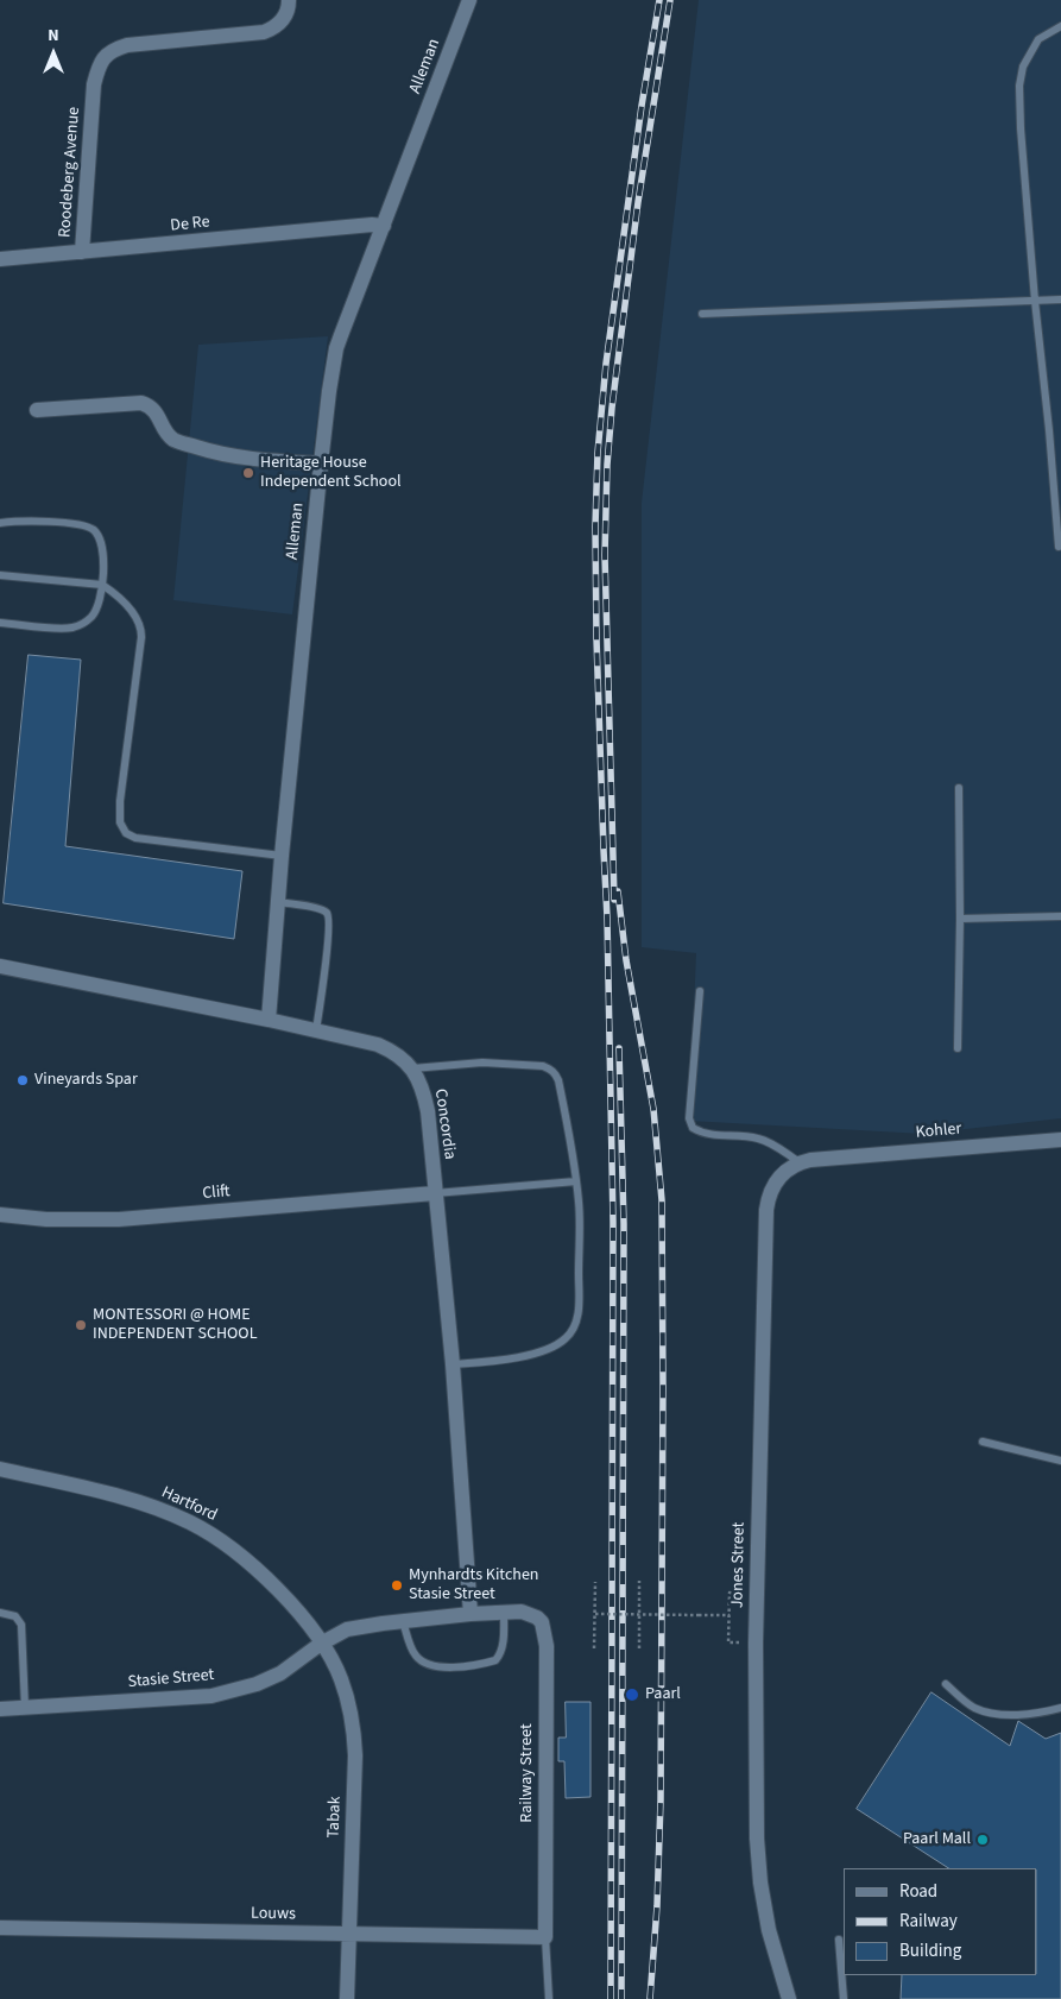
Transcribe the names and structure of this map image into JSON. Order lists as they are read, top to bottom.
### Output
{
  "streets": {
    "street": [
      "Alleman",
      "Roodeberg Avenue",
      "De Re",
      "Concordia",
      "Kohler",
      "Clift",
      "Hartford",
      "Jones Street",
      "Stasie Street",
      "Railway Street",
      "Tabak",
      "Louws"
    ]
  },
  "crossings": [
    ["Alleman", "De Re"],
    ["Alleman", "Concordia"],
    ["Roodeberg Avenue", "De Re"],
    ["Concordia", "Clift"],
    ["Concordia", "Stasie Street"],
    ["Concordia", "Railway Street"],
    ["Kohler", "Jones Street"],
    ["Hartford", "Stasie Street"],
    ["Hartford", "Tabak"],
    ["Stasie Street", "Railway Street"],
    ["Stasie Street", "Tabak"],
    ["Railway Street", "Louws"],
    ["Tabak", "Louws"]
  ],
  "places": [
    "Heritage House Independent School",
    "Vineyards Spar",
    "MONTESSORI @ HOME INDEPENDENT SCHOOL",
    "Mynhardts Kitchen Stasie Street",
    "Paarl",
    "Paarl Mall"
  ],
  "legend": ["Road", "Railway", "Building"],
  "north": "top"
}
